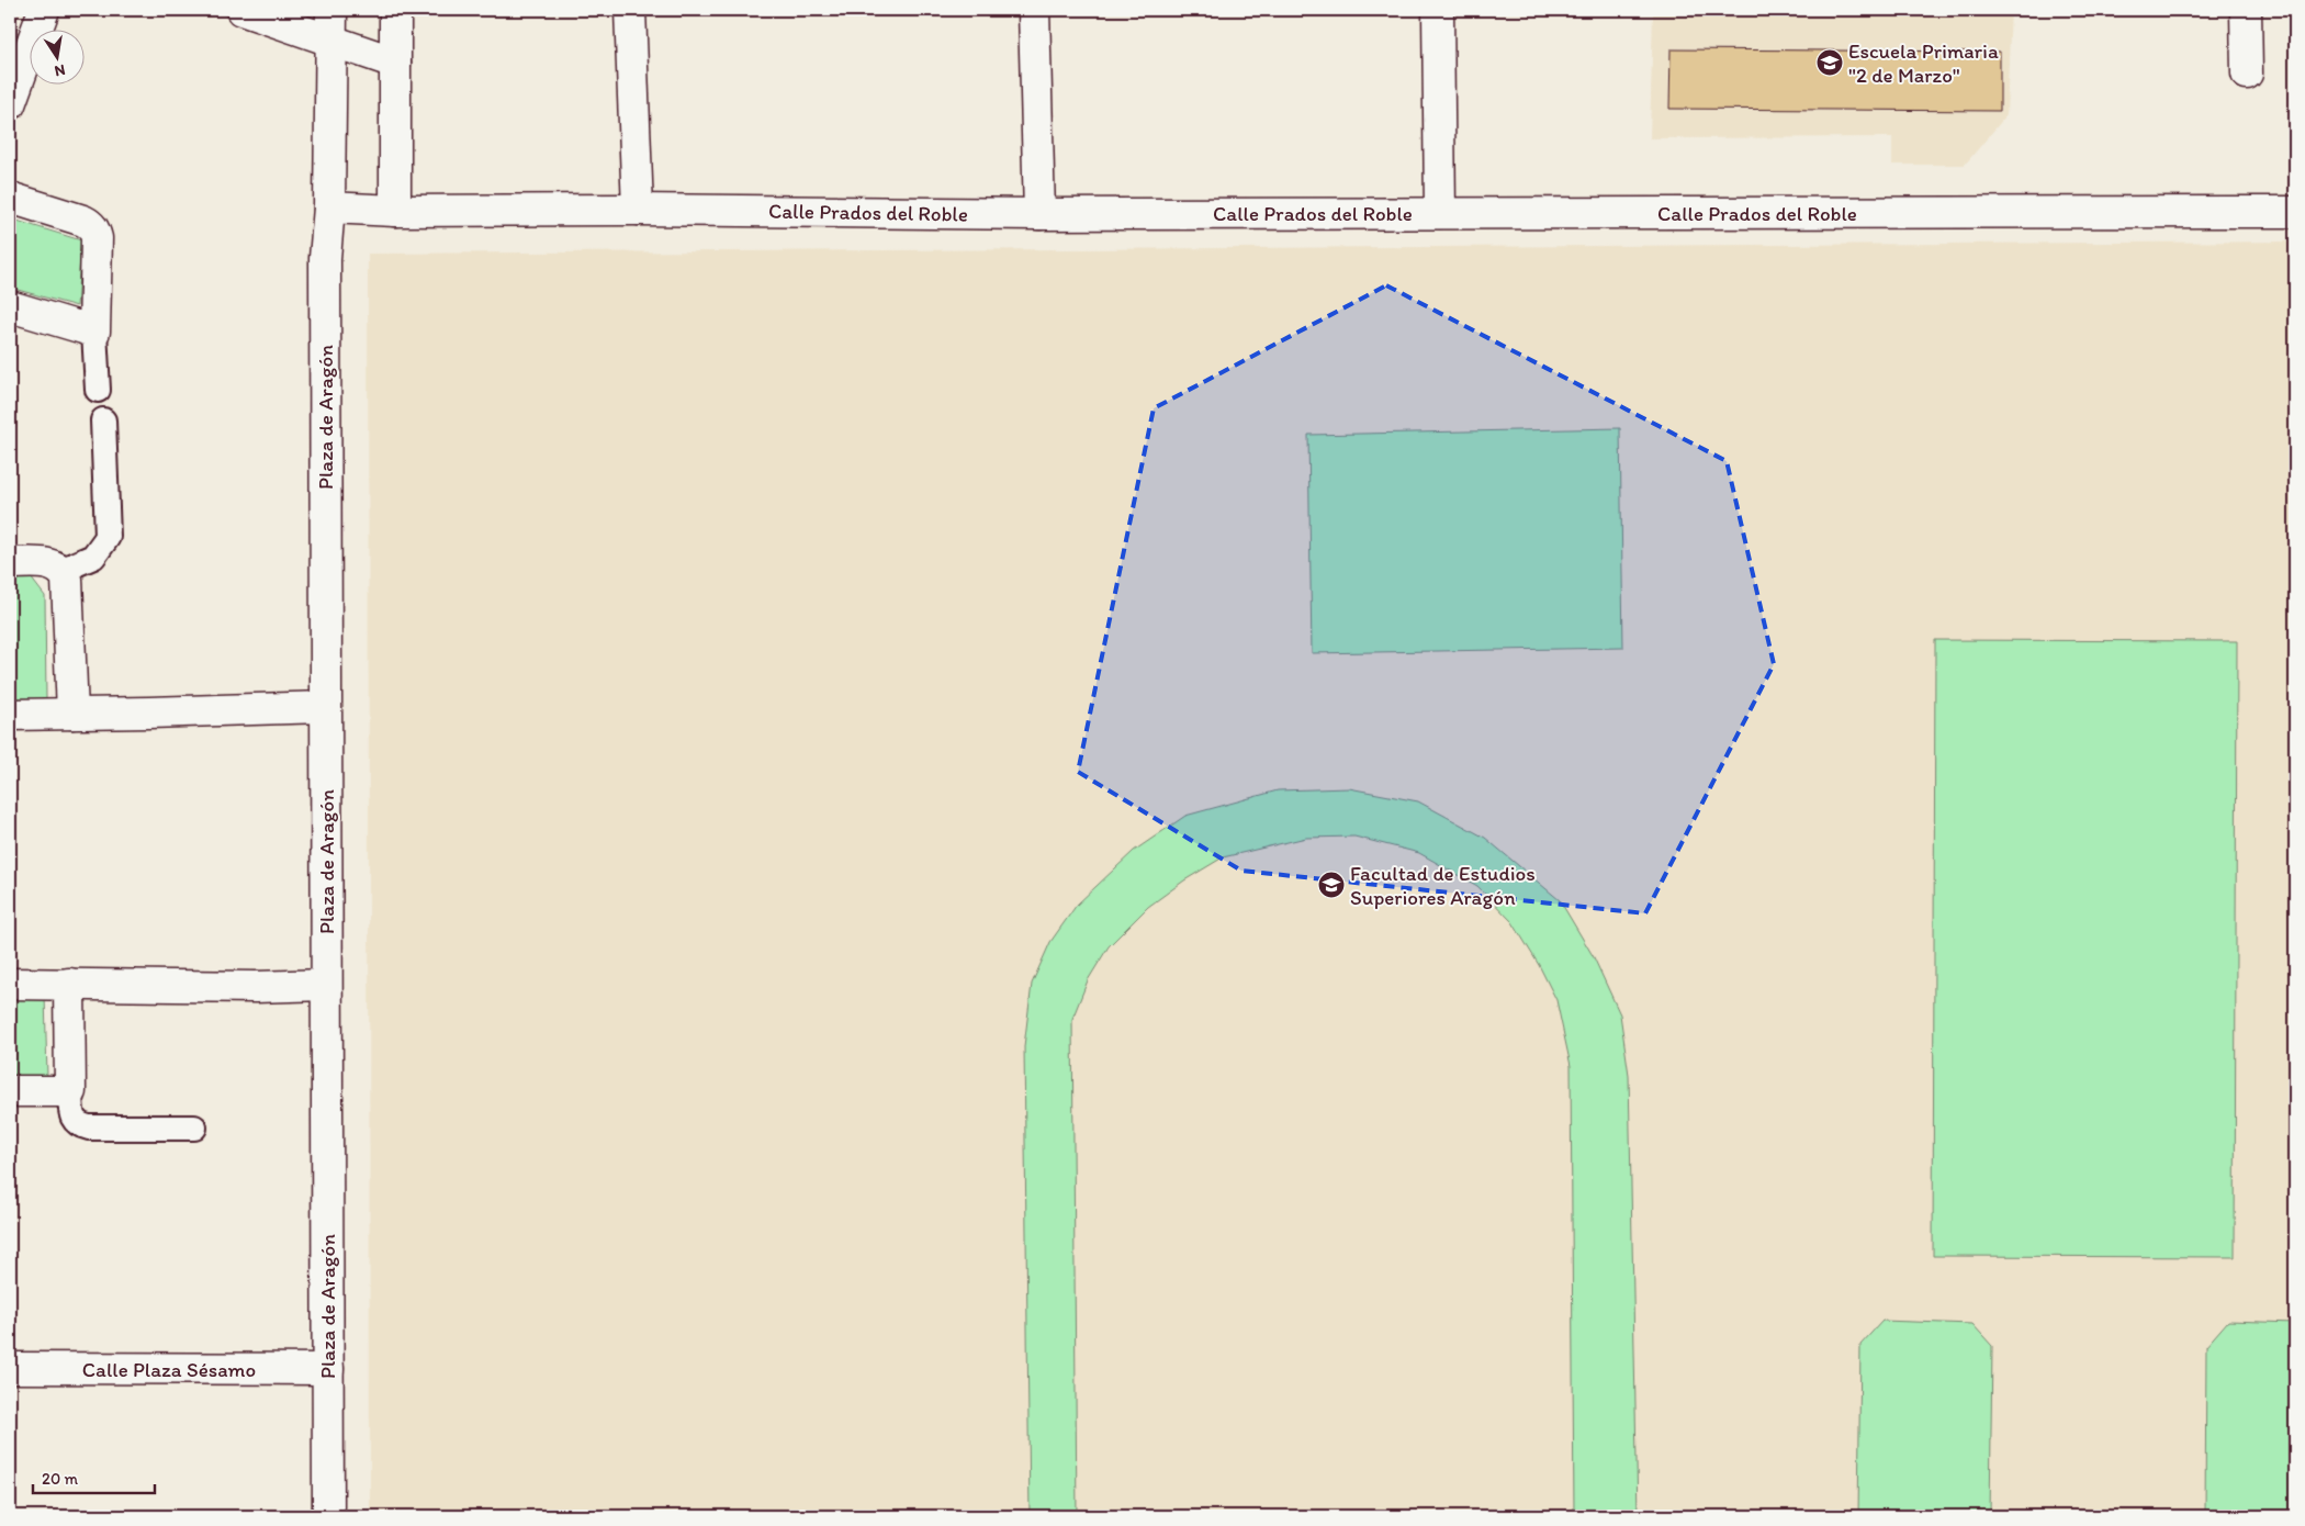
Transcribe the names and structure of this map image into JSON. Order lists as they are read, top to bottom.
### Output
{
  "streets": {
    "street": ["Calle Prados del Roble", "Plaza de Aragón", "Calle Plaza Sésamo"]
  },
  "crossings": [
    ["Calle Prados del Roble", "Plaza de Aragón"],
    ["Plaza de Aragón", "Calle Plaza Sésamo"]
  ],
  "places": {
    "school or university": ["Escuela Primaria \"2 de Marzo\"", "Facultad de Estudios Superiores Aragón"]
  },
  "scale_bar": "20 m",
  "north": "bottom"
}
